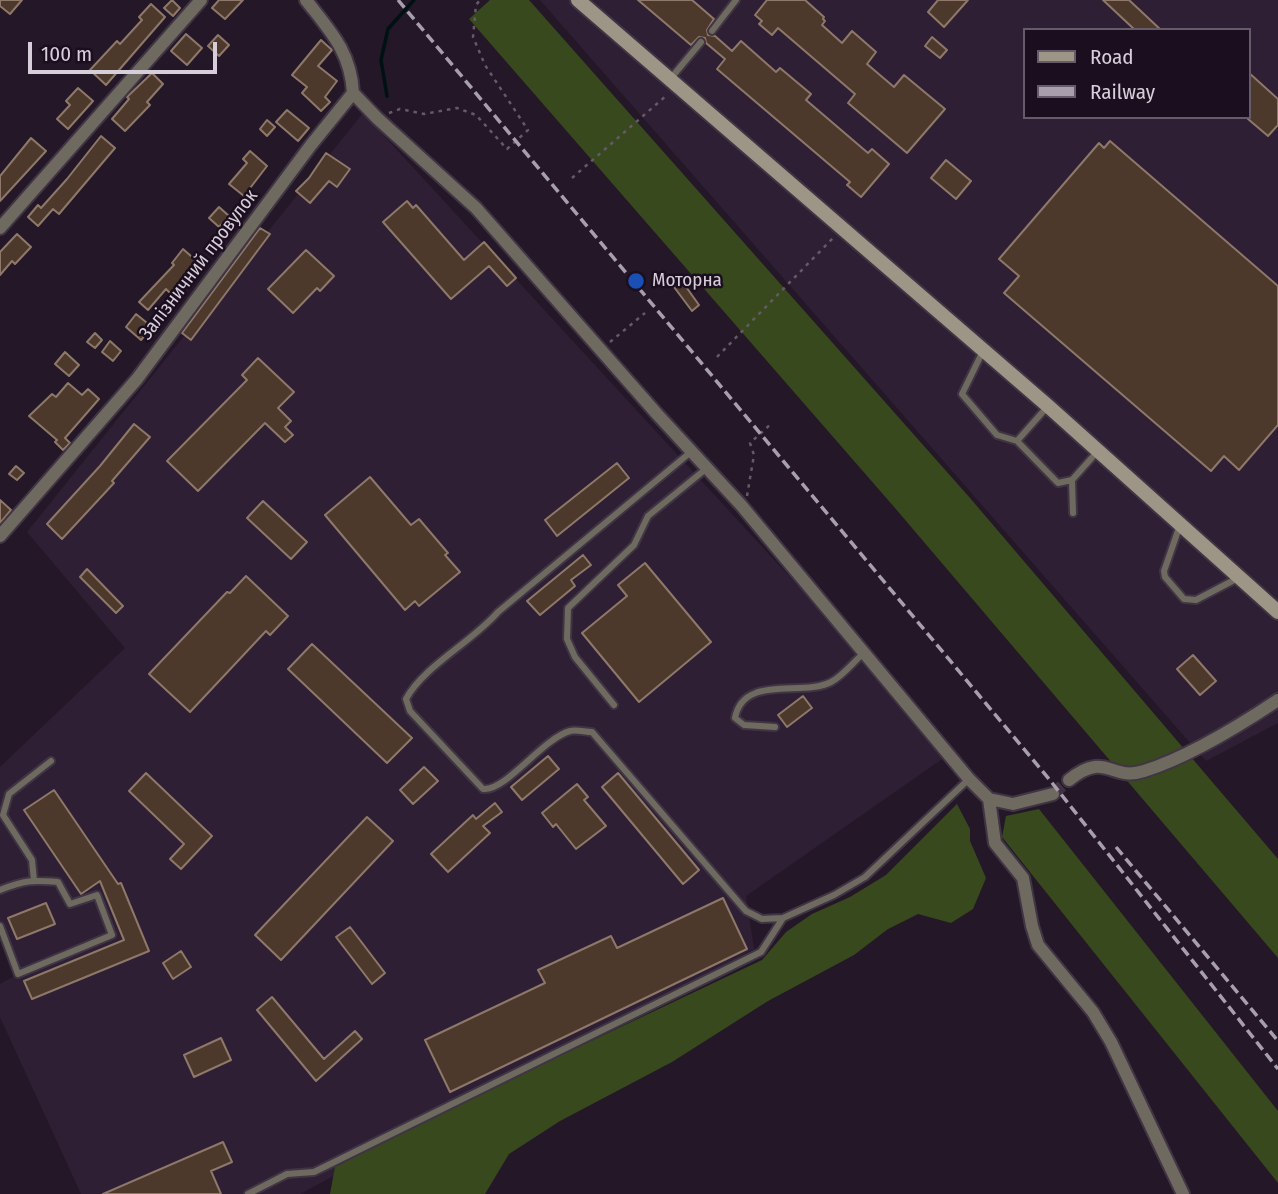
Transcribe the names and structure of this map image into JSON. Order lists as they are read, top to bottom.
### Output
{
  "streets": {
    "street": ["Залізничний провулок"]
  },
  "places": ["Моторна"],
  "legend": ["Road", "Railway"],
  "scale_bar": "100 m"
}
